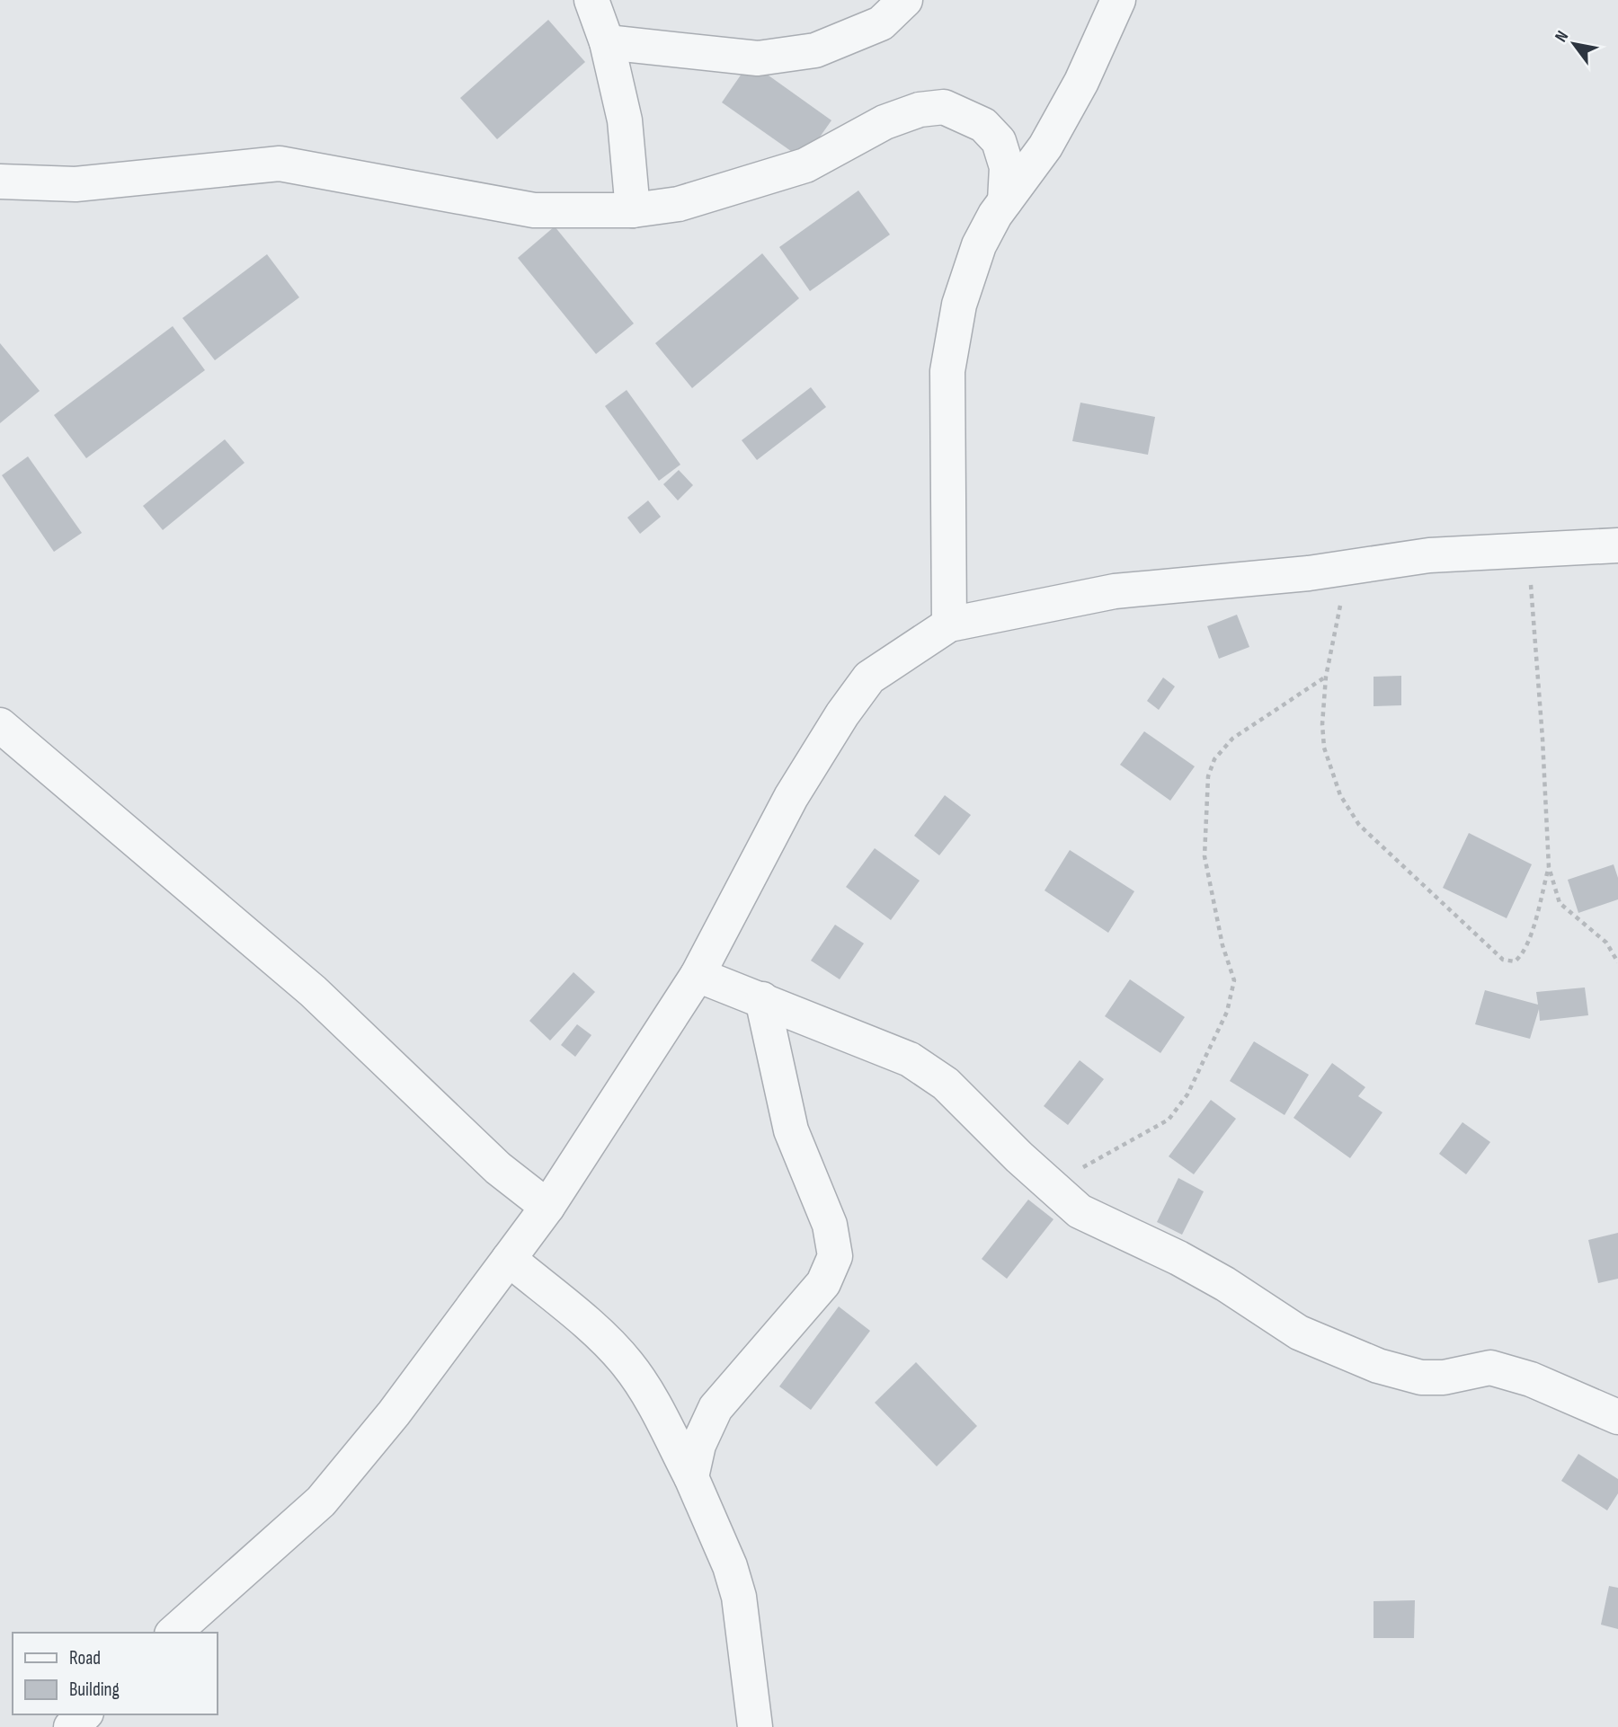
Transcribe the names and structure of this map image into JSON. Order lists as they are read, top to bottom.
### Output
{
  "legend": ["Road", "Building"],
  "north": "top left"
}
